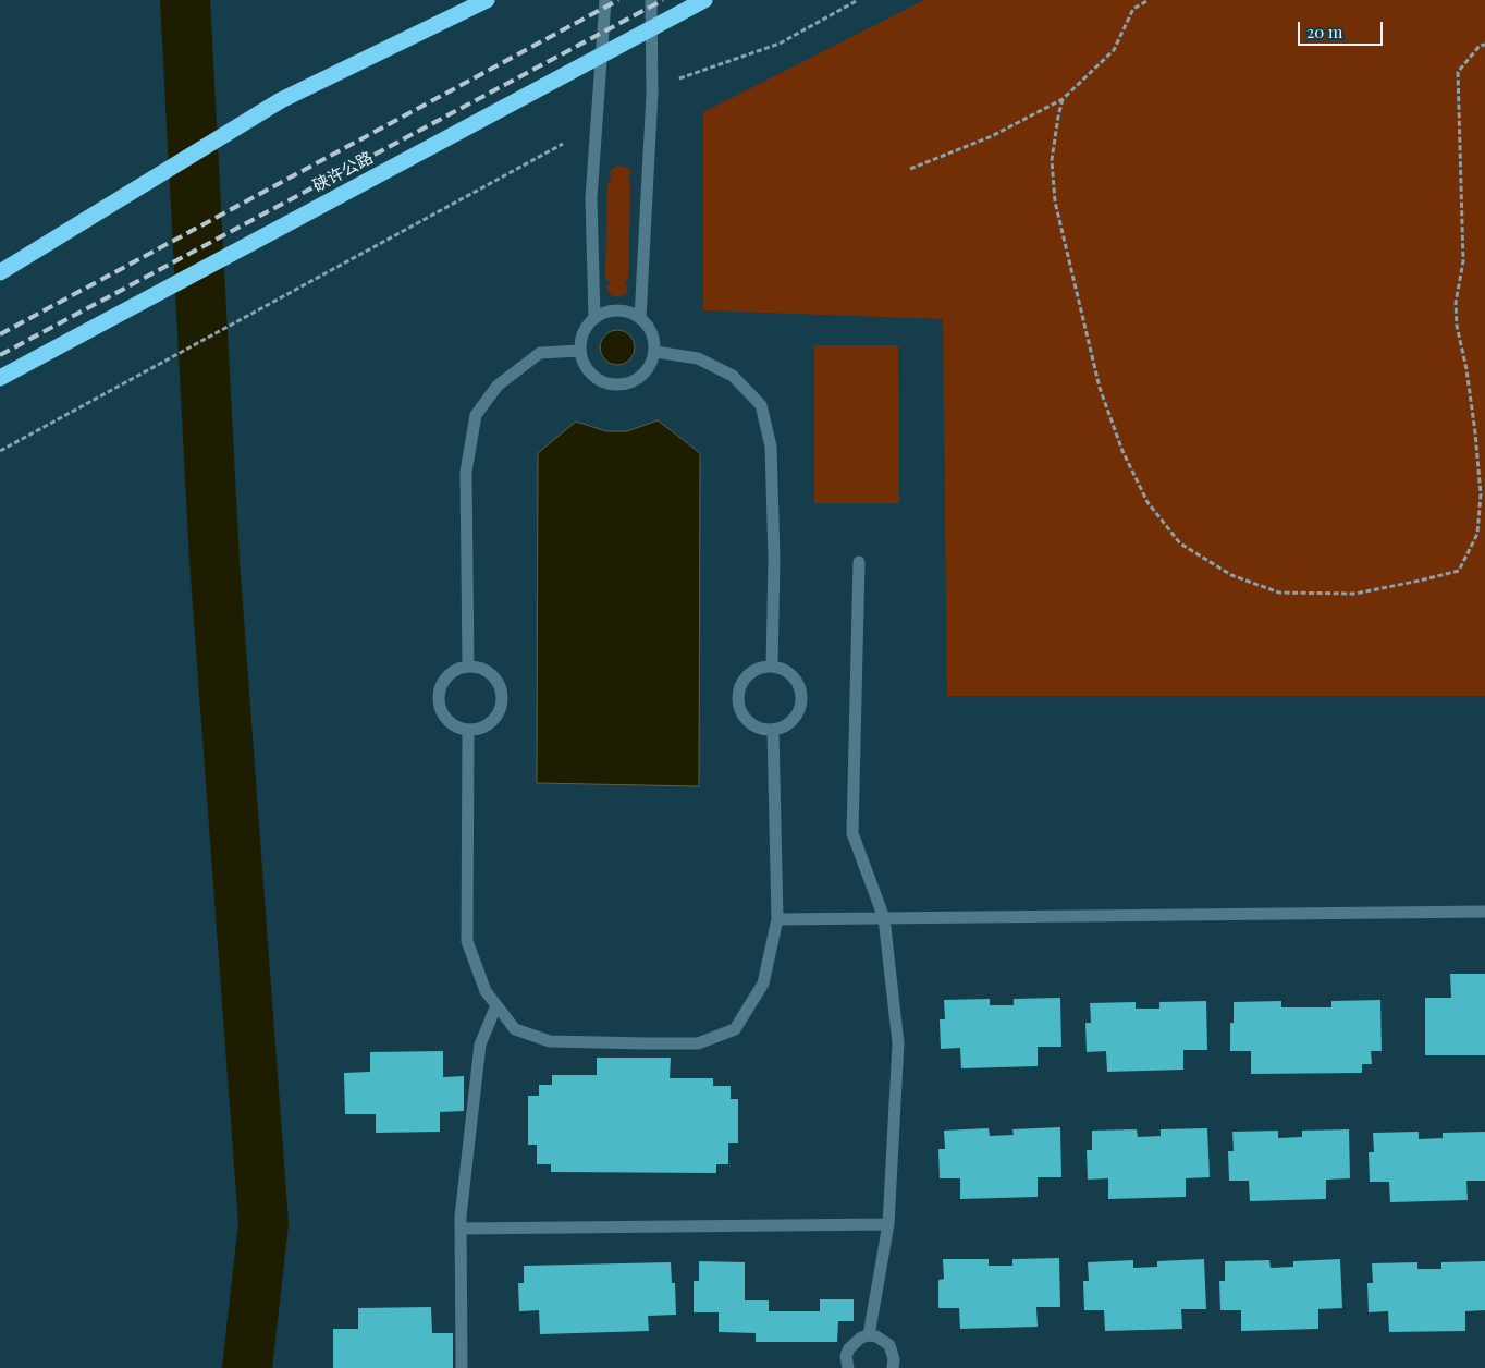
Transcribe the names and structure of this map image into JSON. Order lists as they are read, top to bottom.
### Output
{
  "streets": {
    "highway": ["硖许公路"]
  },
  "scale_bar": "20 m"
}
